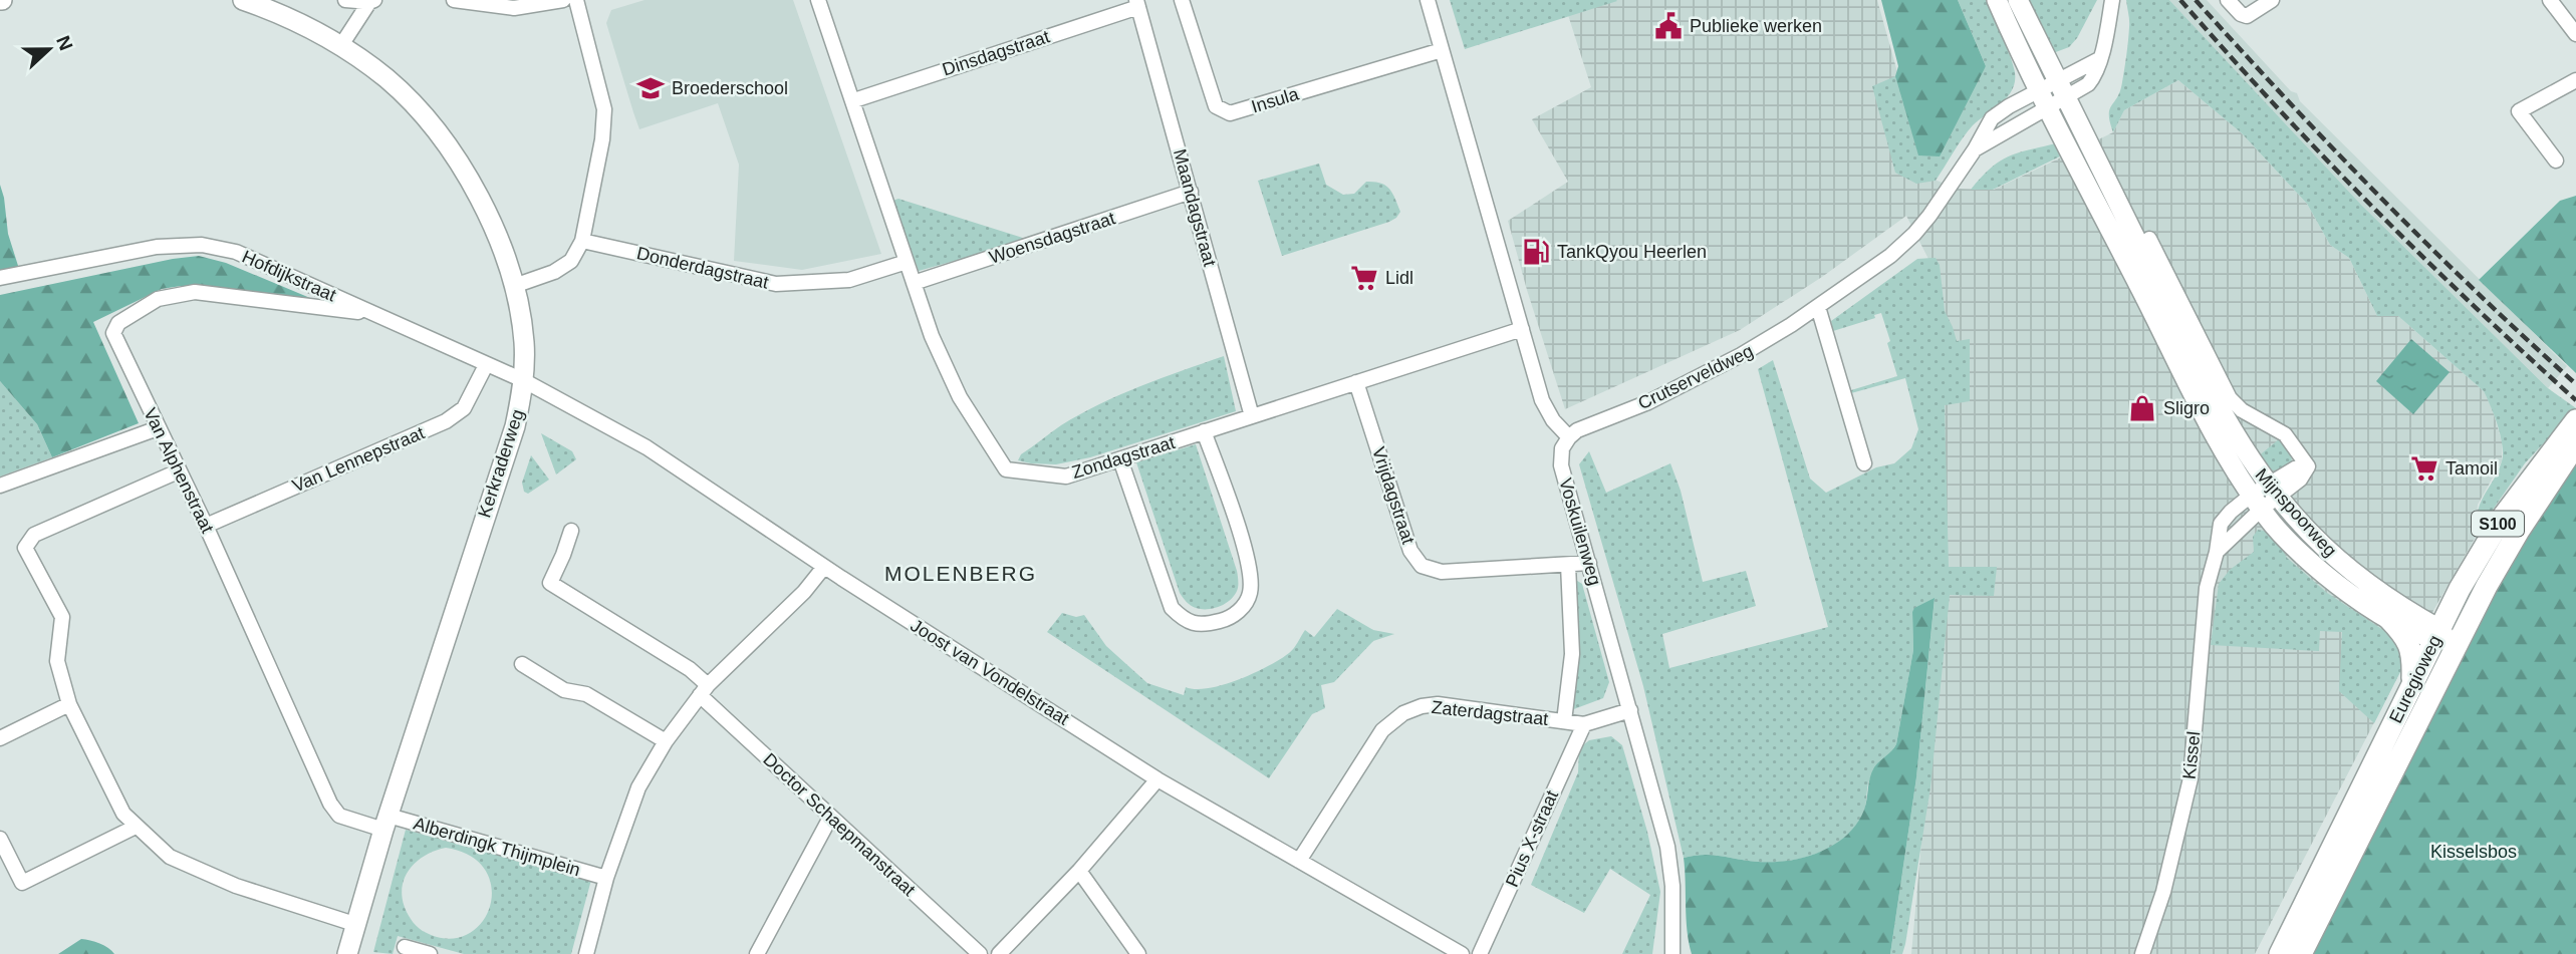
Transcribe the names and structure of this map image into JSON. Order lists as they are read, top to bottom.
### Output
{
  "streets": {
    "main road": ["S100", "Euregioweg"],
    "street": [
      "Dinsdagstraat",
      "Insula",
      "Maandagstraat",
      "Woensdagstraat",
      "Donderdagstraat",
      "Hofdijkstraat",
      "Crutserveldweg",
      "Zondagstraat",
      "Van Lennepstraat",
      "Kerkraderweg",
      "Van Alphenstraat",
      "Vrijdagstraat",
      "Mijnspoorweg",
      "Voskuilenweg",
      "Joost van Vondelstraat",
      "Zaterdagstraat",
      "Kissel",
      "Doctor Schaepmanstraat",
      "Pius X-straat",
      "Alberdingk Thijmplein"
    ]
  },
  "crossings": [
    ["Dinsdagstraat", "Maandagstraat"],
    ["Dinsdagstraat", "Zondagstraat"],
    ["Maandagstraat", "Woensdagstraat"],
    ["Maandagstraat", "Zondagstraat"],
    ["Woensdagstraat", "Zondagstraat"],
    ["Donderdagstraat", "Zondagstraat"],
    ["Hofdijkstraat", "Van Lennepstraat"],
    ["Hofdijkstraat", "Kerkraderweg"],
    ["Hofdijkstraat", "Van Alphenstraat"],
    ["Hofdijkstraat", "Joost van Vondelstraat"],
    ["Crutserveldweg", "Mijnspoorweg"],
    ["Crutserveldweg", "Voskuilenweg"],
    ["Zondagstraat", "Vrijdagstraat"],
    ["Van Lennepstraat", "Van Alphenstraat"],
    ["Kerkraderweg", "Van Alphenstraat"],
    ["Kerkraderweg", "Joost van Vondelstraat"],
    ["Kerkraderweg", "Alberdingk Thijmplein"],
    ["Van Alphenstraat", "Alberdingk Thijmplein"],
    ["Vrijdagstraat", "Voskuilenweg"],
    ["Mijnspoorweg", "S100"],
    ["Mijnspoorweg", "Euregioweg"],
    ["Mijnspoorweg", "Kissel"],
    ["S100", "Euregioweg"],
    ["Voskuilenweg", "Zaterdagstraat"],
    ["Joost van Vondelstraat", "Zaterdagstraat"],
    ["Zaterdagstraat", "Pius X-straat"]
  ],
  "districts": ["MOLENBERG"],
  "parks": ["Kisselsbos"],
  "places": {
    "public building": ["Publieke werken"],
    "school or university": ["Broederschool"],
    "fuel station": ["TankQyou Heerlen"],
    "supermarket": ["Lidl", "Tamoil"],
    "shop": ["Sligro"]
  },
  "north": "right"
}
